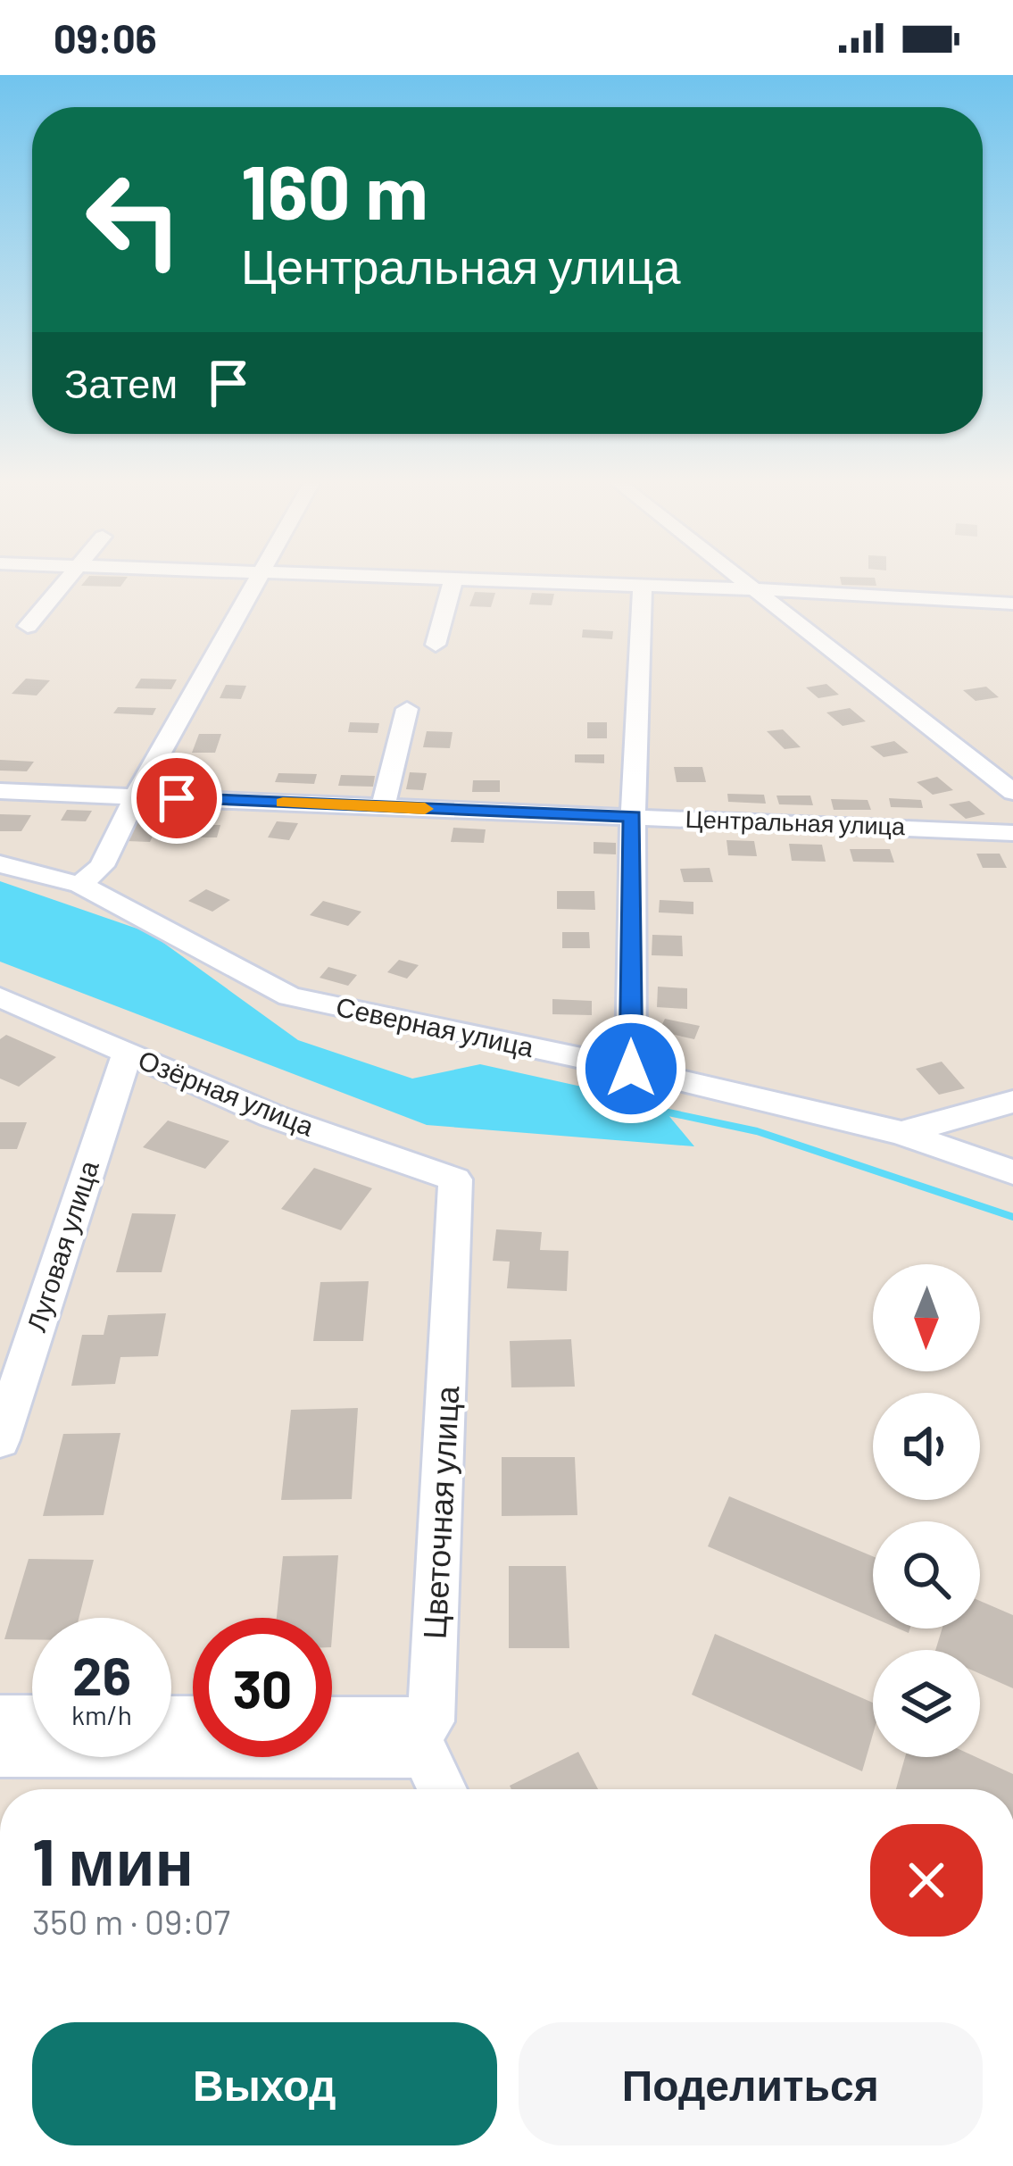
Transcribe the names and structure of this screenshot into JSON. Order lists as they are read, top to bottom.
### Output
{
  "streets": {
    "street": [
      "Центральная улица",
      "Северная улица",
      "Озёрная улица",
      "Луговая улица",
      "Цветочная улица"
    ]
  },
  "crossings": [
    ["Озёрная улица", "Луговая улица"],
    ["Озёрная улица", "Цветочная улица"]
  ],
  "north": "bottom",
  "page": {
    "status": "09:06",
    "turn": ["160 m", "Центральная улица"],
    "then": "Затем",
    "speed": "26 km/h",
    "limit": "30",
    "heading": ["1 мин", "350 m · 09:07"],
    "buttons": ["Выход", "Поделиться"]
  }
}
